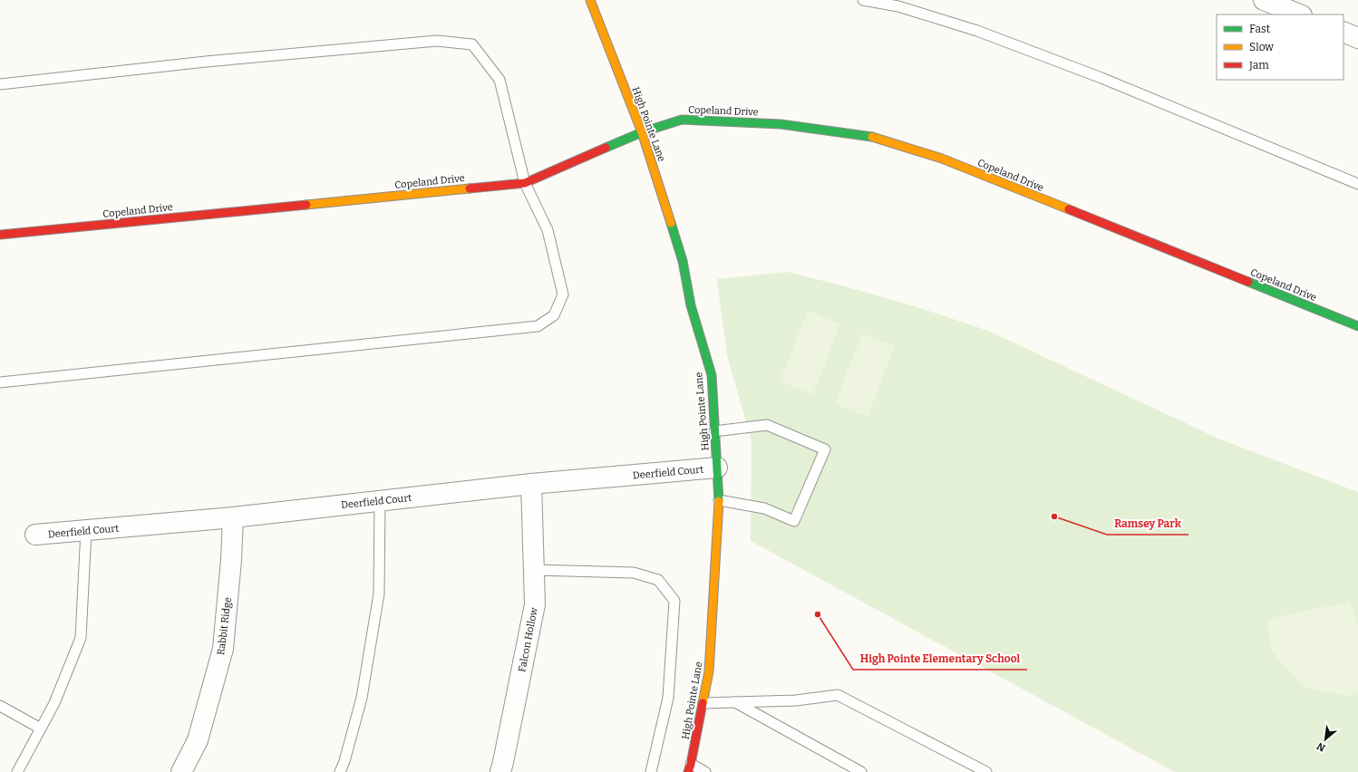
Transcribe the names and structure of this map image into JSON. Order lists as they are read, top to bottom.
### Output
{
  "streets": {
    "street": [
      "Copeland Drive",
      "High Pointe Lane",
      "Deerfield Court",
      "Rabbit Ridge",
      "Falcon Hollow"
    ]
  },
  "crossings": [
    ["Copeland Drive", "High Pointe Lane"],
    ["High Pointe Lane", "Deerfield Court"],
    ["Deerfield Court", "Rabbit Ridge"],
    ["Deerfield Court", "Falcon Hollow"]
  ],
  "places": ["Ramsey Park", "High Pointe Elementary School"],
  "legend": ["Fast", "Slow", "Jam"],
  "north": "bottom left"
}
